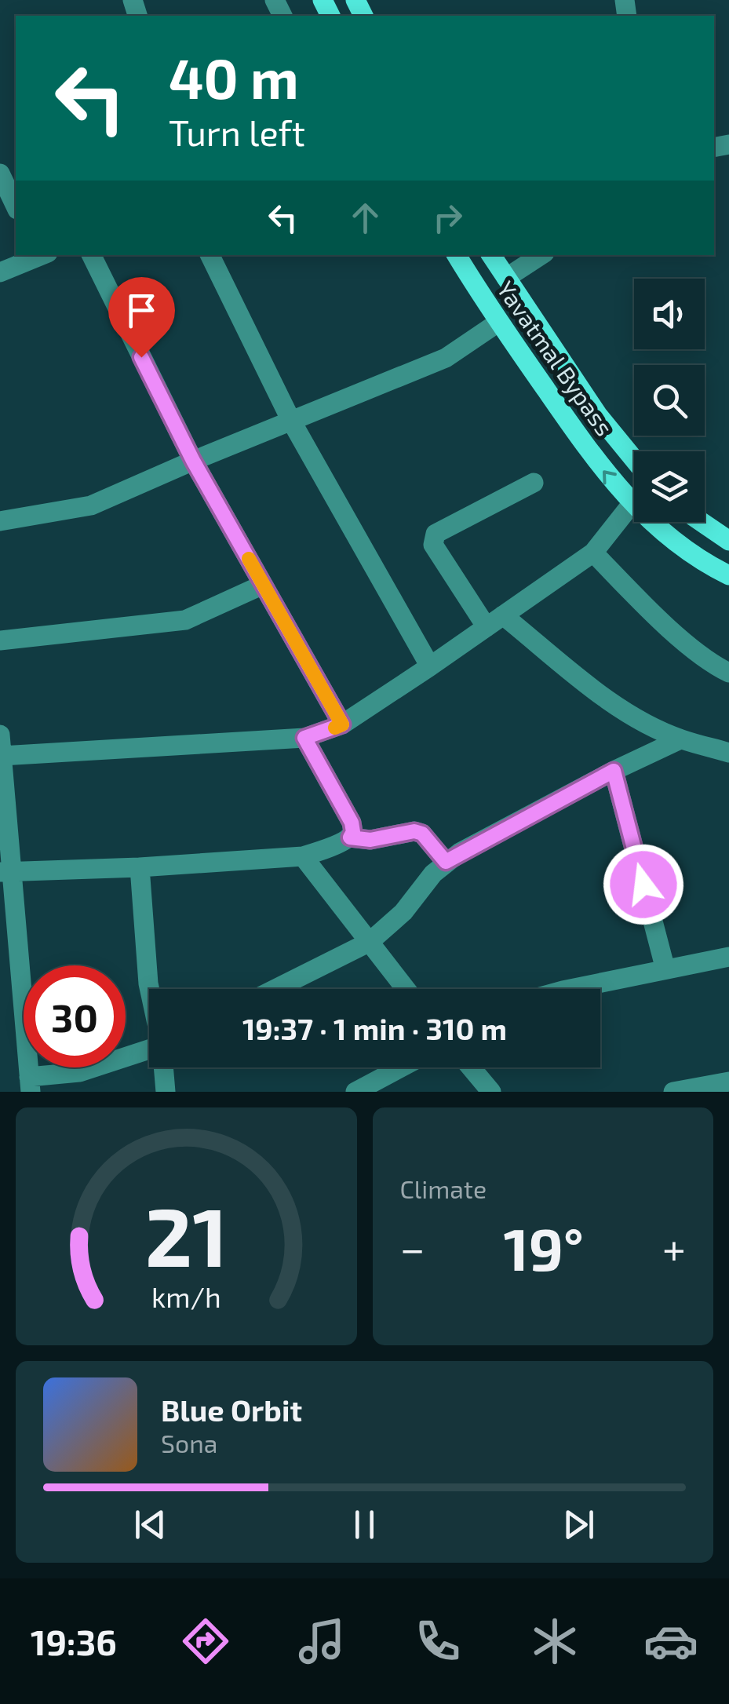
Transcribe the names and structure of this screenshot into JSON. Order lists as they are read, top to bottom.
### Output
{
  "streets": {
    "main road": ["Yavatmal Bypass"]
  },
  "page": {
    "turn": ["40 m", "Turn left"],
    "limit": "30",
    "trip": "19:37 · 1 min · 310 m",
    "tile": "Climate",
    "heat": ["−", "19°", "+"],
    "song": ["Blue Orbit", "Sona"],
    "tabs": "19:36",
    "gauge": ["21", "km/h"]
  }
}
